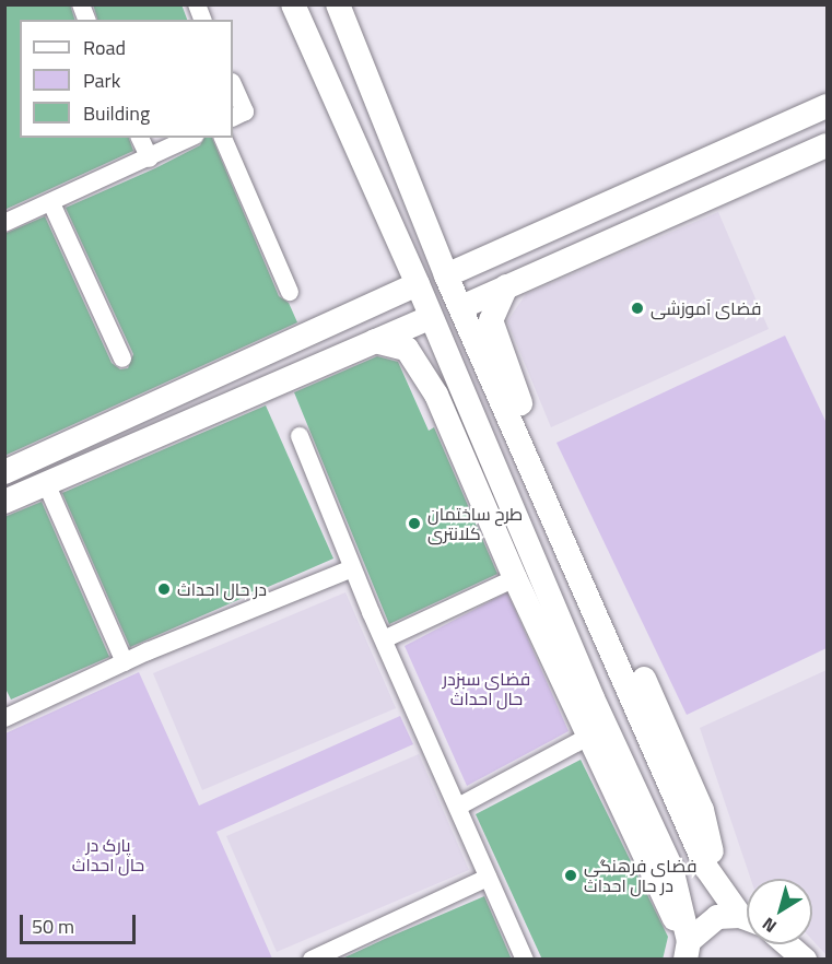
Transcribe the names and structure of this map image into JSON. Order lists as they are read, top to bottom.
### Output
{
  "parks": ["فضای سبزدر حال احداث", "پارک در حال احداث"],
  "places": [
    "فضای آموزشی",
    "طرح ساختمان کلانتری",
    "در حال احداث",
    "فضای فرهنگی در حال احداث"
  ],
  "legend": ["Road", "Park", "Building"],
  "scale_bar": "50 m",
  "north": "bottom left"
}
